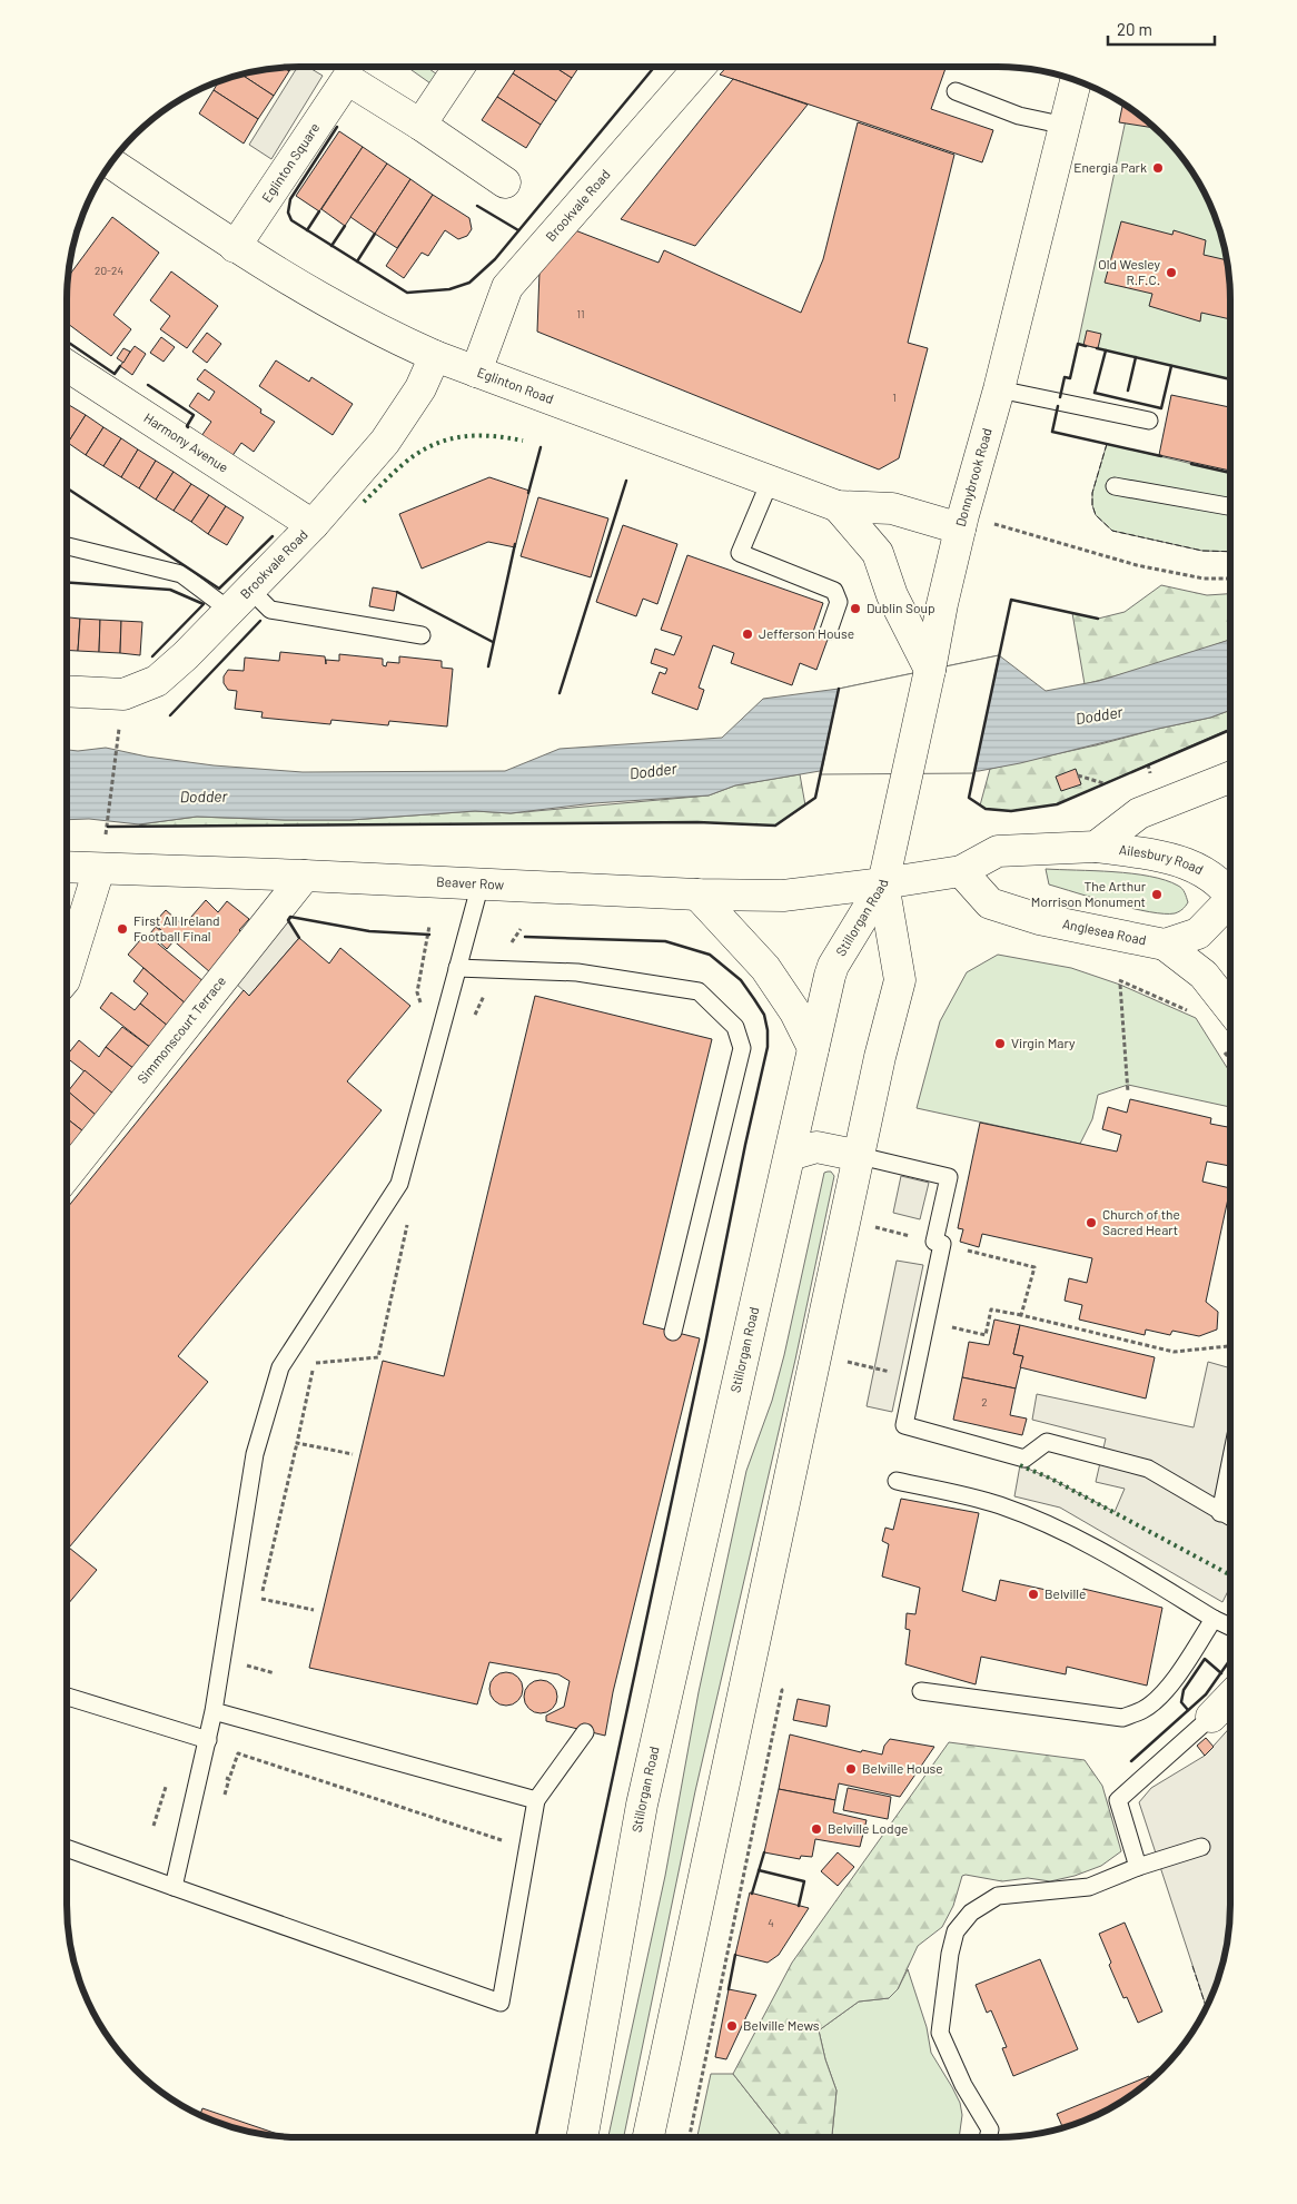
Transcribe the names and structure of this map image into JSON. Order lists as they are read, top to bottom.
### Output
{
  "streets": {
    "main road": [
      "Eglinton Square",
      "Brookvale Road",
      "Eglinton Road",
      "Harmony Avenue",
      "Donnybrook Road",
      "Ailesbury Road",
      "Beaver Row",
      "Stillorgan Road",
      "Anglesea Road",
      "Simmonscourt Terrace"
    ]
  },
  "crossings": [
    ["Eglinton Square", "Eglinton Road"],
    ["Brookvale Road", "Eglinton Road"],
    ["Brookvale Road", "Harmony Avenue"],
    ["Eglinton Road", "Donnybrook Road"],
    ["Donnybrook Road", "Beaver Row"],
    ["Donnybrook Road", "Stillorgan Road"],
    ["Beaver Row", "Stillorgan Road"],
    ["Beaver Row", "Simmonscourt Terrace"]
  ],
  "water": ["Dodder"],
  "places": [
    "Energia Park",
    "Old Wesley R.F.C.",
    "Dublin Soup",
    "Jefferson House",
    "The Arthur Morrison Monument",
    "First All Ireland Football Final",
    "Virgin Mary",
    "Church of the Sacred Heart",
    "Belville",
    "Belville House",
    "Belville Lodge",
    "Belville Mews"
  ],
  "house_numbers": [
    "20-24",
    "11",
    "1",
    "2",
    "4"
  ],
  "scale_bar": "20 m"
}
